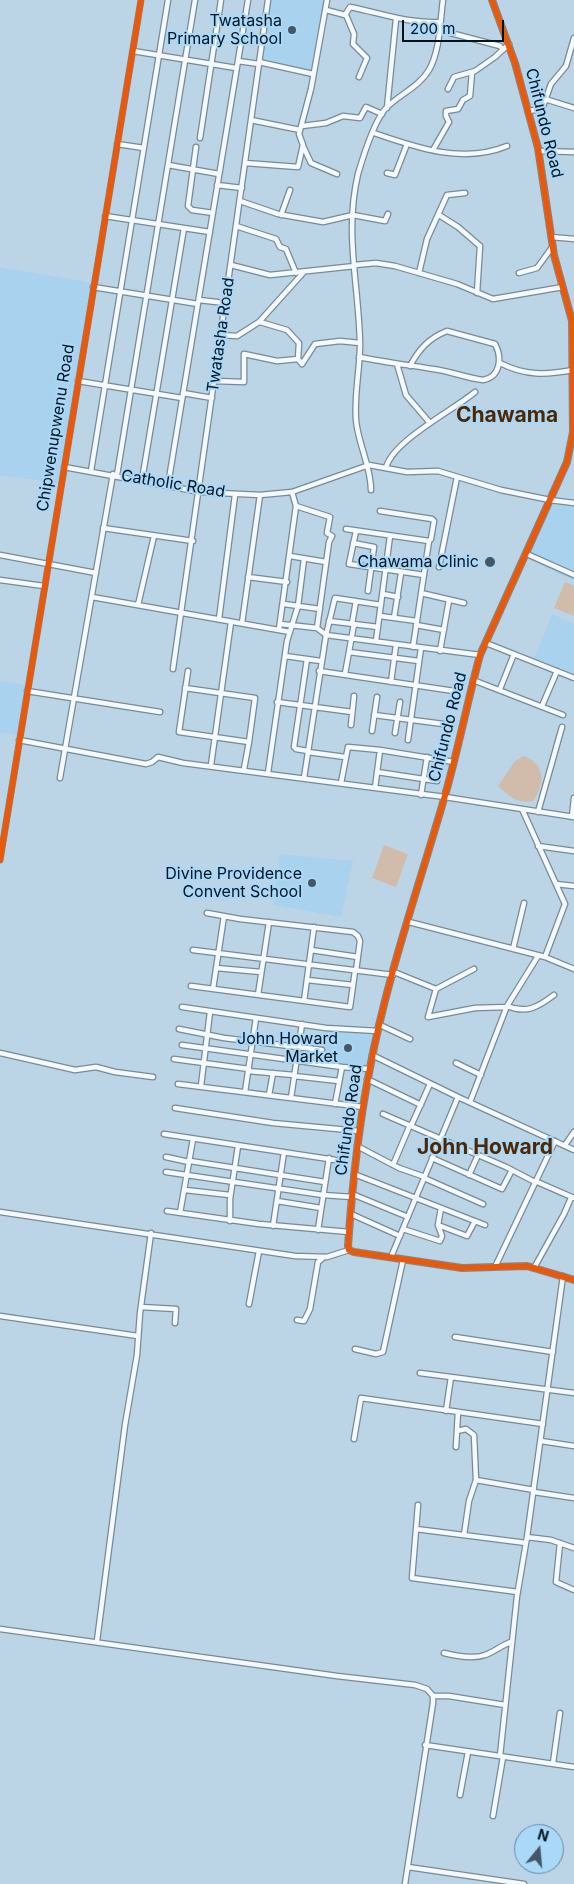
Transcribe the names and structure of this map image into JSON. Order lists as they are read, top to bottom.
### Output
{
  "streets": {
    "street": [
      "Chifundo Road",
      "Twatasha Road",
      "Chipwenupwenu Road",
      "Catholic Road"
    ]
  },
  "crossings": [
    ["Chifundo Road", "Catholic Road"],
    ["Twatasha Road", "Catholic Road"],
    ["Chipwenupwenu Road", "Catholic Road"]
  ],
  "districts": ["Chawama", "John Howard"],
  "places": [
    "Twatasha Primary School",
    "Chawama Clinic",
    "Divine Providence Convent School",
    "John Howard Market"
  ],
  "scale_bar": "200 m",
  "north": "top"
}
